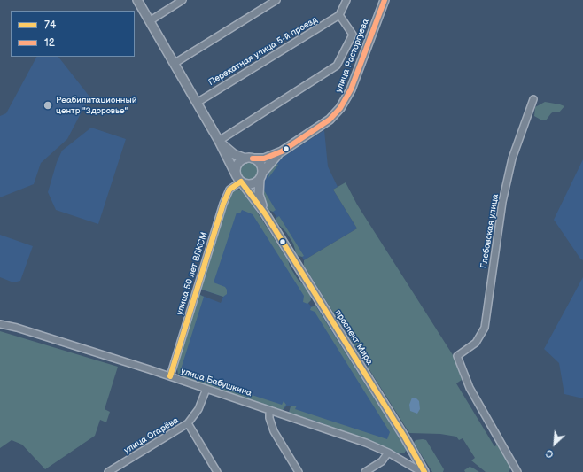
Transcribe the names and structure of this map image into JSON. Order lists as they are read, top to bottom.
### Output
{
  "streets": {
    "main road": ["улица Расторгуева", "улица 50 лет ВЛКСМ", "проспект Мира"],
    "street": [
      "Перекатная улица 5-й проезд",
      "Глебовская улица",
      "улица Бабушкина",
      "улица Огарёва"
    ]
  },
  "crossings": [
    ["улица Расторгуева", "улица 50 лет ВЛКСМ"],
    ["улица Расторгуева", "проспект Мира"],
    ["улица 50 лет ВЛКСМ", "проспект Мира"],
    ["улица 50 лет ВЛКСМ", "улица Бабушкина"],
    ["улица Бабушкина", "улица Огарёва"]
  ],
  "places": ["Реабилитационный центр \"Здоровье\""],
  "lines": ["transit line 12", "transit line 74"],
  "legend": ["74", "12"],
  "north": "bottom left"
}
